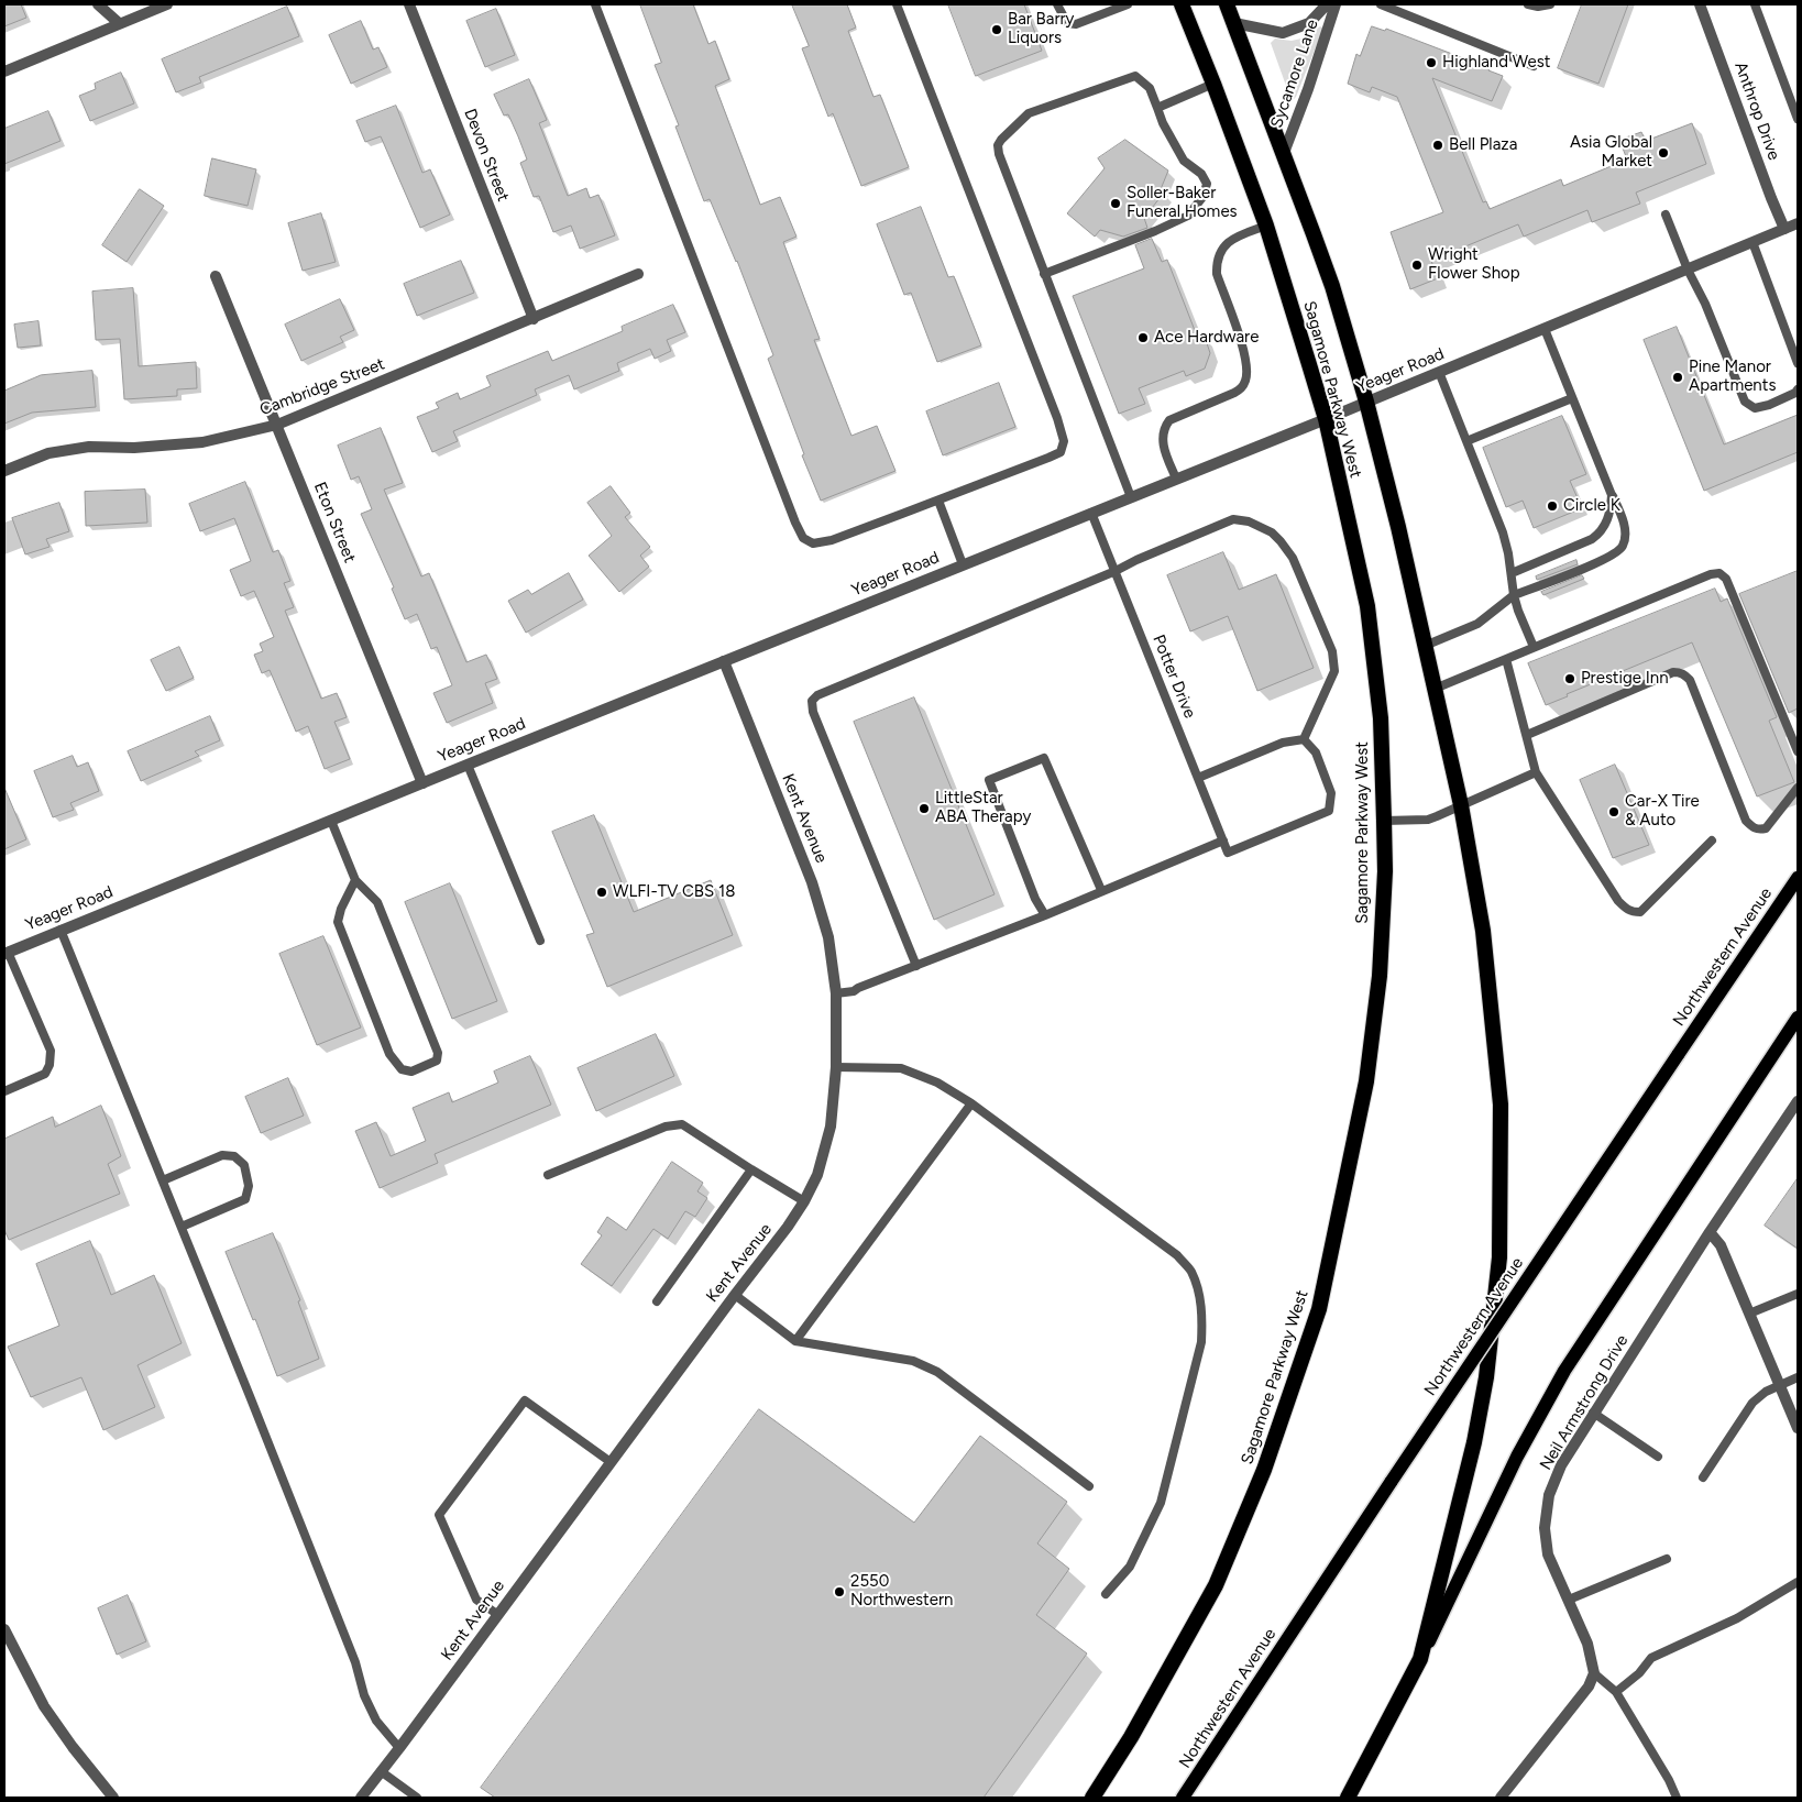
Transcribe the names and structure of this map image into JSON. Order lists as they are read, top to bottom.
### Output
{
  "streets": {
    "highway": ["Sagamore Parkway West"],
    "main road": ["Northwestern Avenue"],
    "street": [
      "Sycamore Lane",
      "Anthrop Drive",
      "Devon Street",
      "Yeager Road",
      "Cambridge Street",
      "Eton Street",
      "Kent Avenue",
      "Neil Armstrong Drive"
    ],
    "lane": ["Potter Drive"]
  },
  "crossings": [
    ["Sycamore Lane", "Sagamore Parkway West"],
    ["Anthrop Drive", "Yeager Road"],
    ["Devon Street", "Cambridge Street"],
    ["Yeager Road", "Sagamore Parkway West"],
    ["Yeager Road", "Eton Street"],
    ["Yeager Road", "Potter Drive"],
    ["Yeager Road", "Kent Avenue"],
    ["Cambridge Street", "Eton Street"]
  ],
  "places": [
    "Bar Barry Liquors",
    "Highland West",
    "Bell Plaza",
    "Asia Global Market",
    "Soller-Baker Funeral Homes",
    "Wright Flower Shop",
    "Ace Hardware",
    "Pine Manor Apartments",
    "Circle K",
    "Prestige Inn",
    "LittleStar ABA Therapy",
    "Car-X Tire & Auto",
    "WLFI-TV CBS 18",
    "2550 Northwestern"
  ]
}
